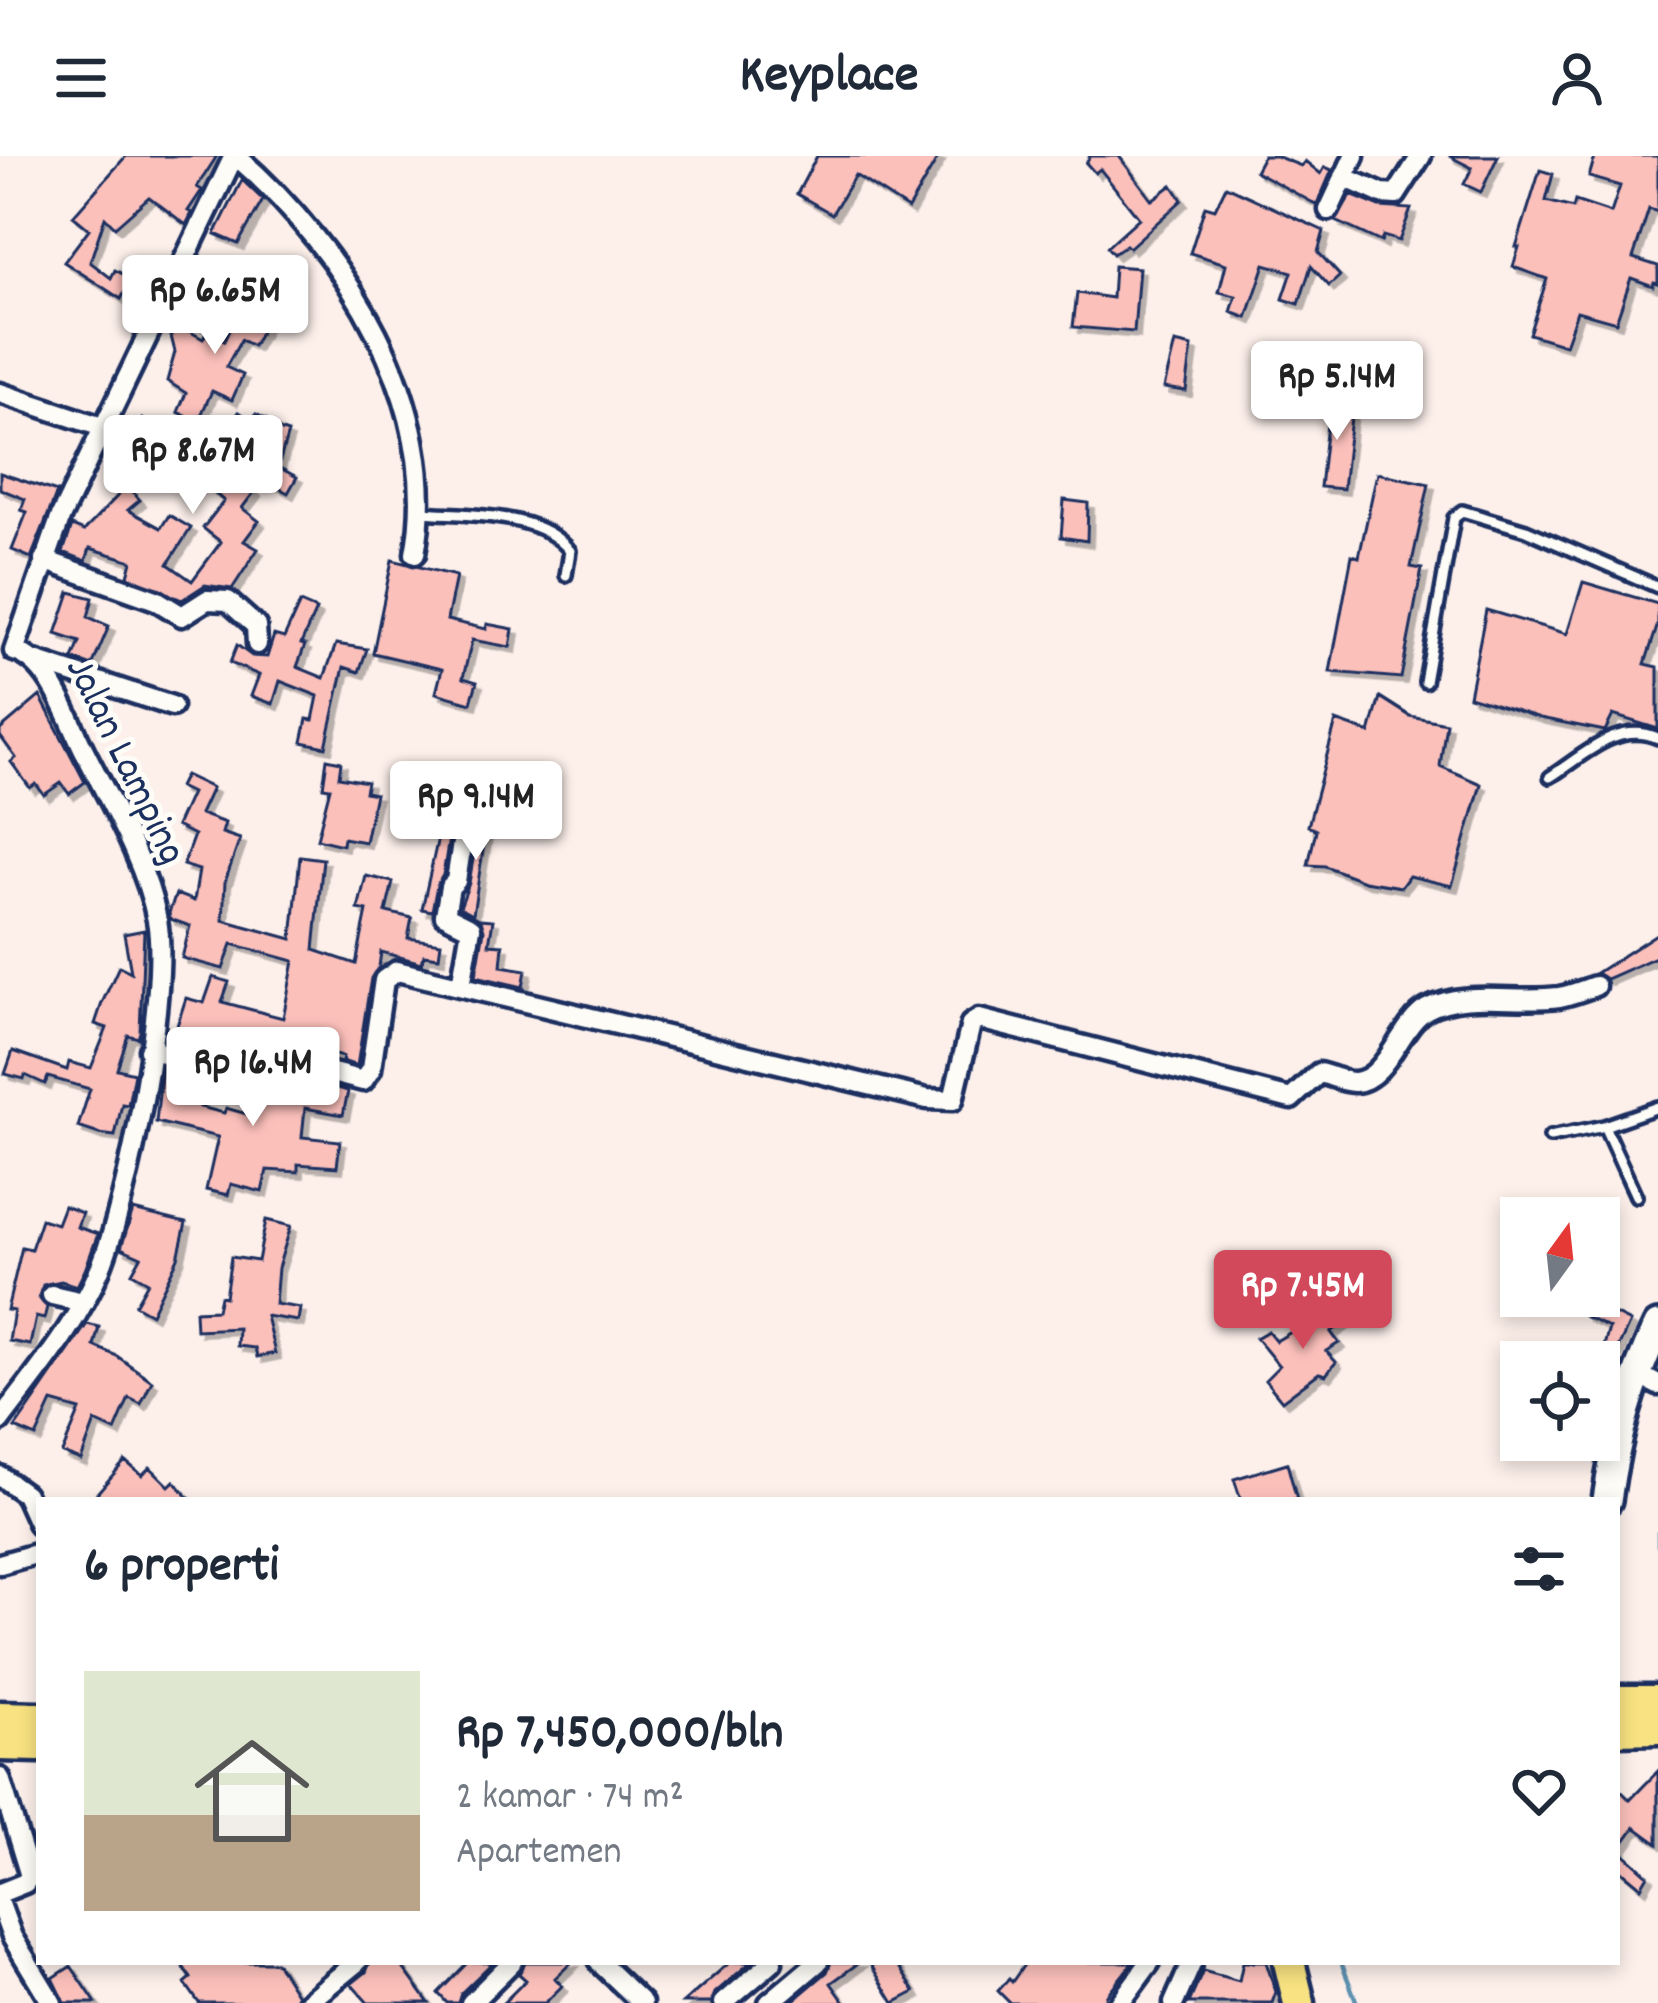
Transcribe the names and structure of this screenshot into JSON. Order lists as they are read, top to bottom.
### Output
{
  "streets": {
    "street": ["Jalan Lamping"]
  },
  "north": "top",
  "page": {
    "header": "Keyplace",
    "price": [
      "Rp 6.65M",
      "Rp 5.14M",
      "Rp 8.67M",
      "Rp 9.14M",
      "Rp 16.4M",
      "Rp 7.45M"
    ],
    "heading": "6 properti",
    "list": [
      {
        "name": "Rp 7,450,000/bln",
        "note": "2 kamar · 74 m² · Apartemen"
      }
    ]
  }
}
